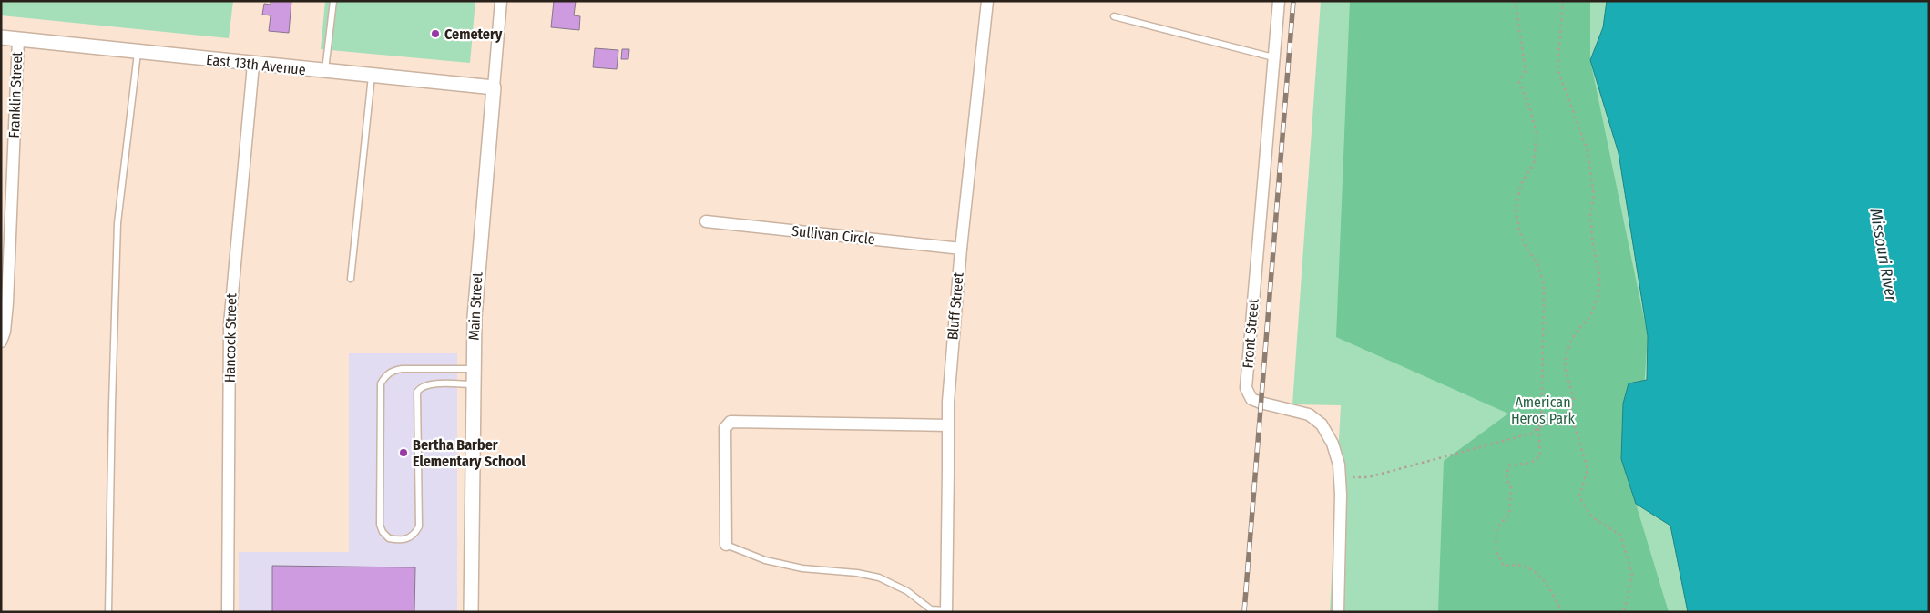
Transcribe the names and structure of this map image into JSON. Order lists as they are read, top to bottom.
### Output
{
  "streets": {
    "street": [
      "East 13th Avenue",
      "Franklin Street",
      "Sullivan Circle",
      "Main Street",
      "Bluff Street",
      "Front Street",
      "Hancock Street"
    ]
  },
  "crossings": [
    ["East 13th Avenue", "Franklin Street"],
    ["East 13th Avenue", "Main Street"],
    ["East 13th Avenue", "Hancock Street"],
    ["Sullivan Circle", "Bluff Street"]
  ],
  "water": ["Missouri River"],
  "parks": ["American Heros Park"],
  "places": ["Cemetery", "Bertha Barber Elementary School"]
}
